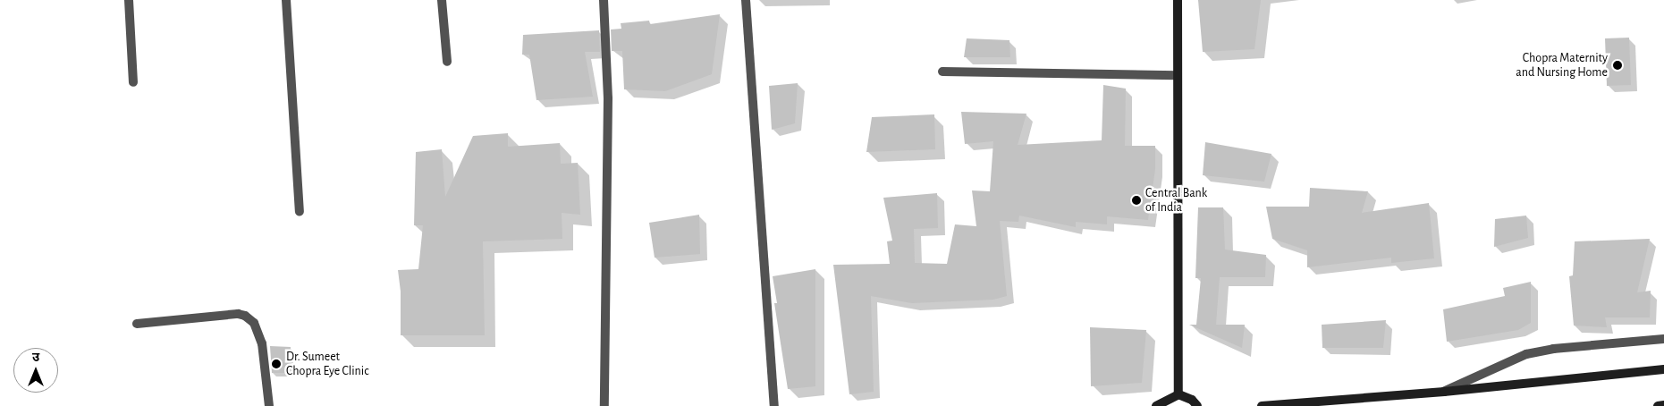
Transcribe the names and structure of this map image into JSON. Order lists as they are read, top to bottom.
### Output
{
  "places": ["Chopra Maternity and Nursing Home", "Central Bank of India", "Dr. Sumeet Chopra Eye Clinic"],
  "north": "top"
}
